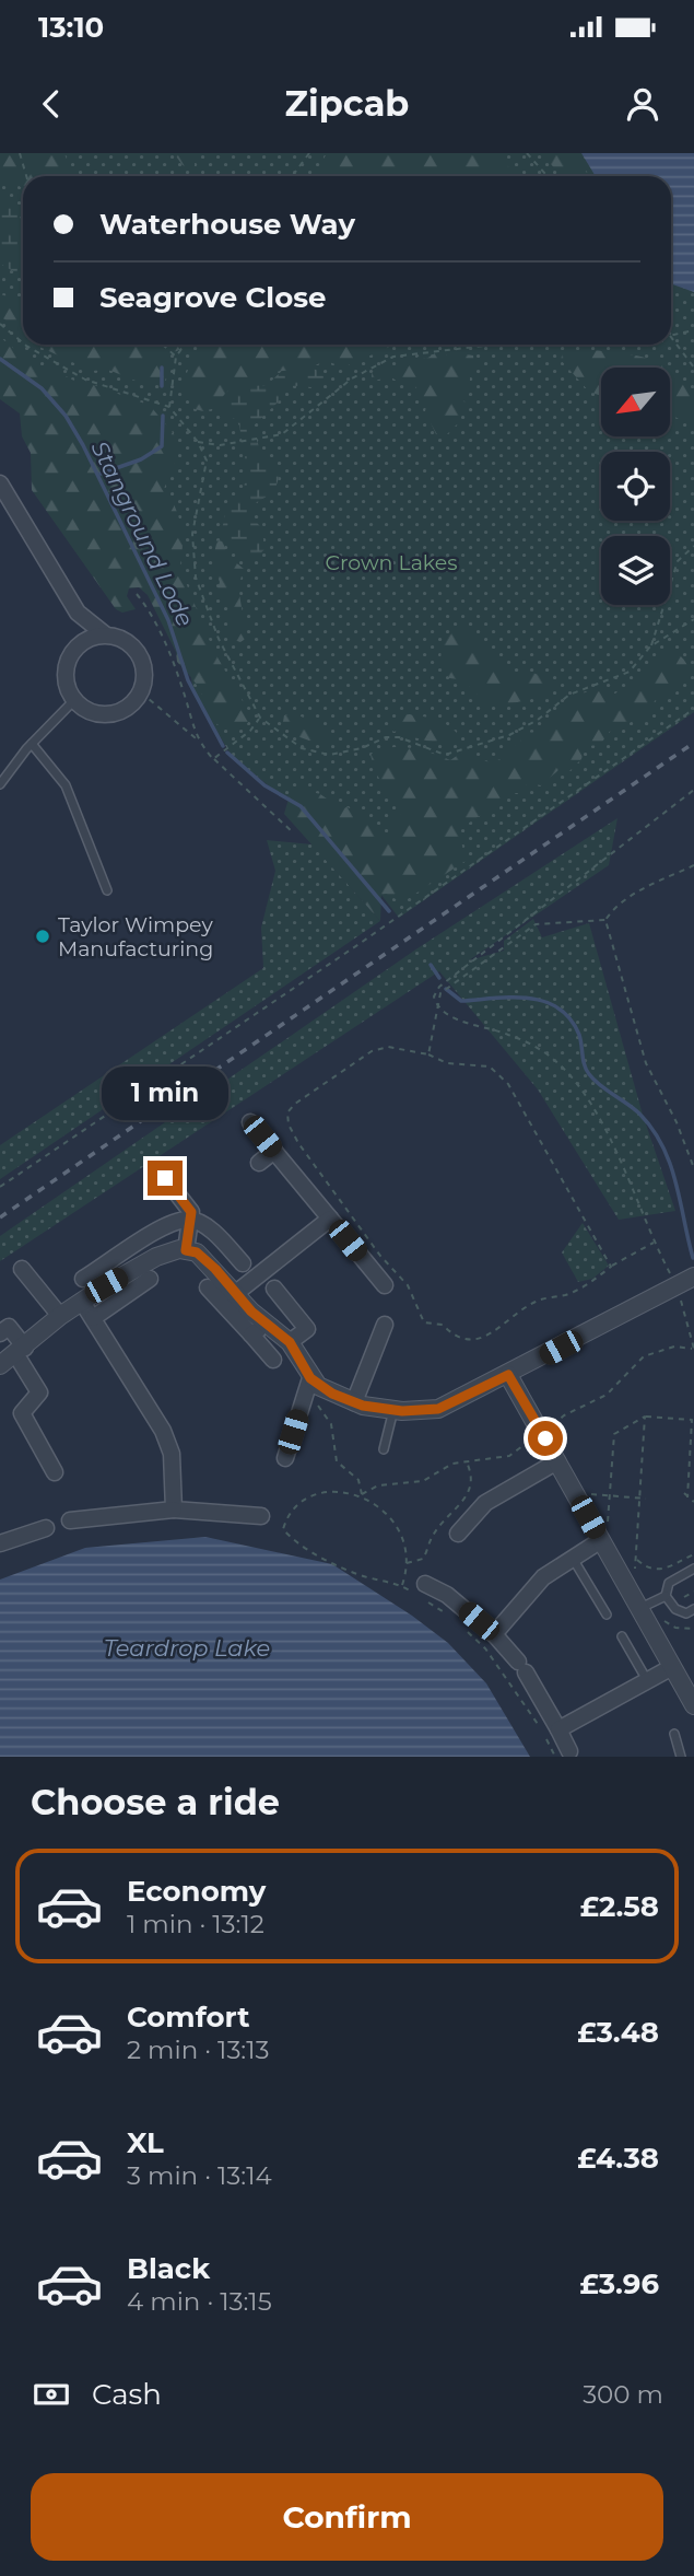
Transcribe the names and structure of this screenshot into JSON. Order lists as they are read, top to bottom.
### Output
{
  "water": ["Stanground Lode", "Teardrop Lake"],
  "parks": ["Crown Lakes"],
  "places": ["Taylor Wimpey Manufacturing"],
  "north": "bottom left",
  "page": {
    "status": "13:10",
    "header": "Zipcab",
    "banner": ["Waterhouse Way", "Seagrove Close"],
    "bubble": "1 min",
    "heading": "Choose a ride",
    "list": [
      {
        "name": "Economy",
        "note": "1 min · 13:12",
        "value": "£2.58"
      },
      {
        "name": "Comfort",
        "note": "2 min · 13:13",
        "value": "£3.48"
      },
      {
        "name": "XL",
        "note": "3 min · 13:14",
        "value": "£4.38"
      },
      {
        "name": "Black",
        "note": "4 min · 13:15",
        "value": "£3.96"
      }
    ],
    "pay": ["Cash", "300 m"],
    "buttons": "Confirm"
  }
}
